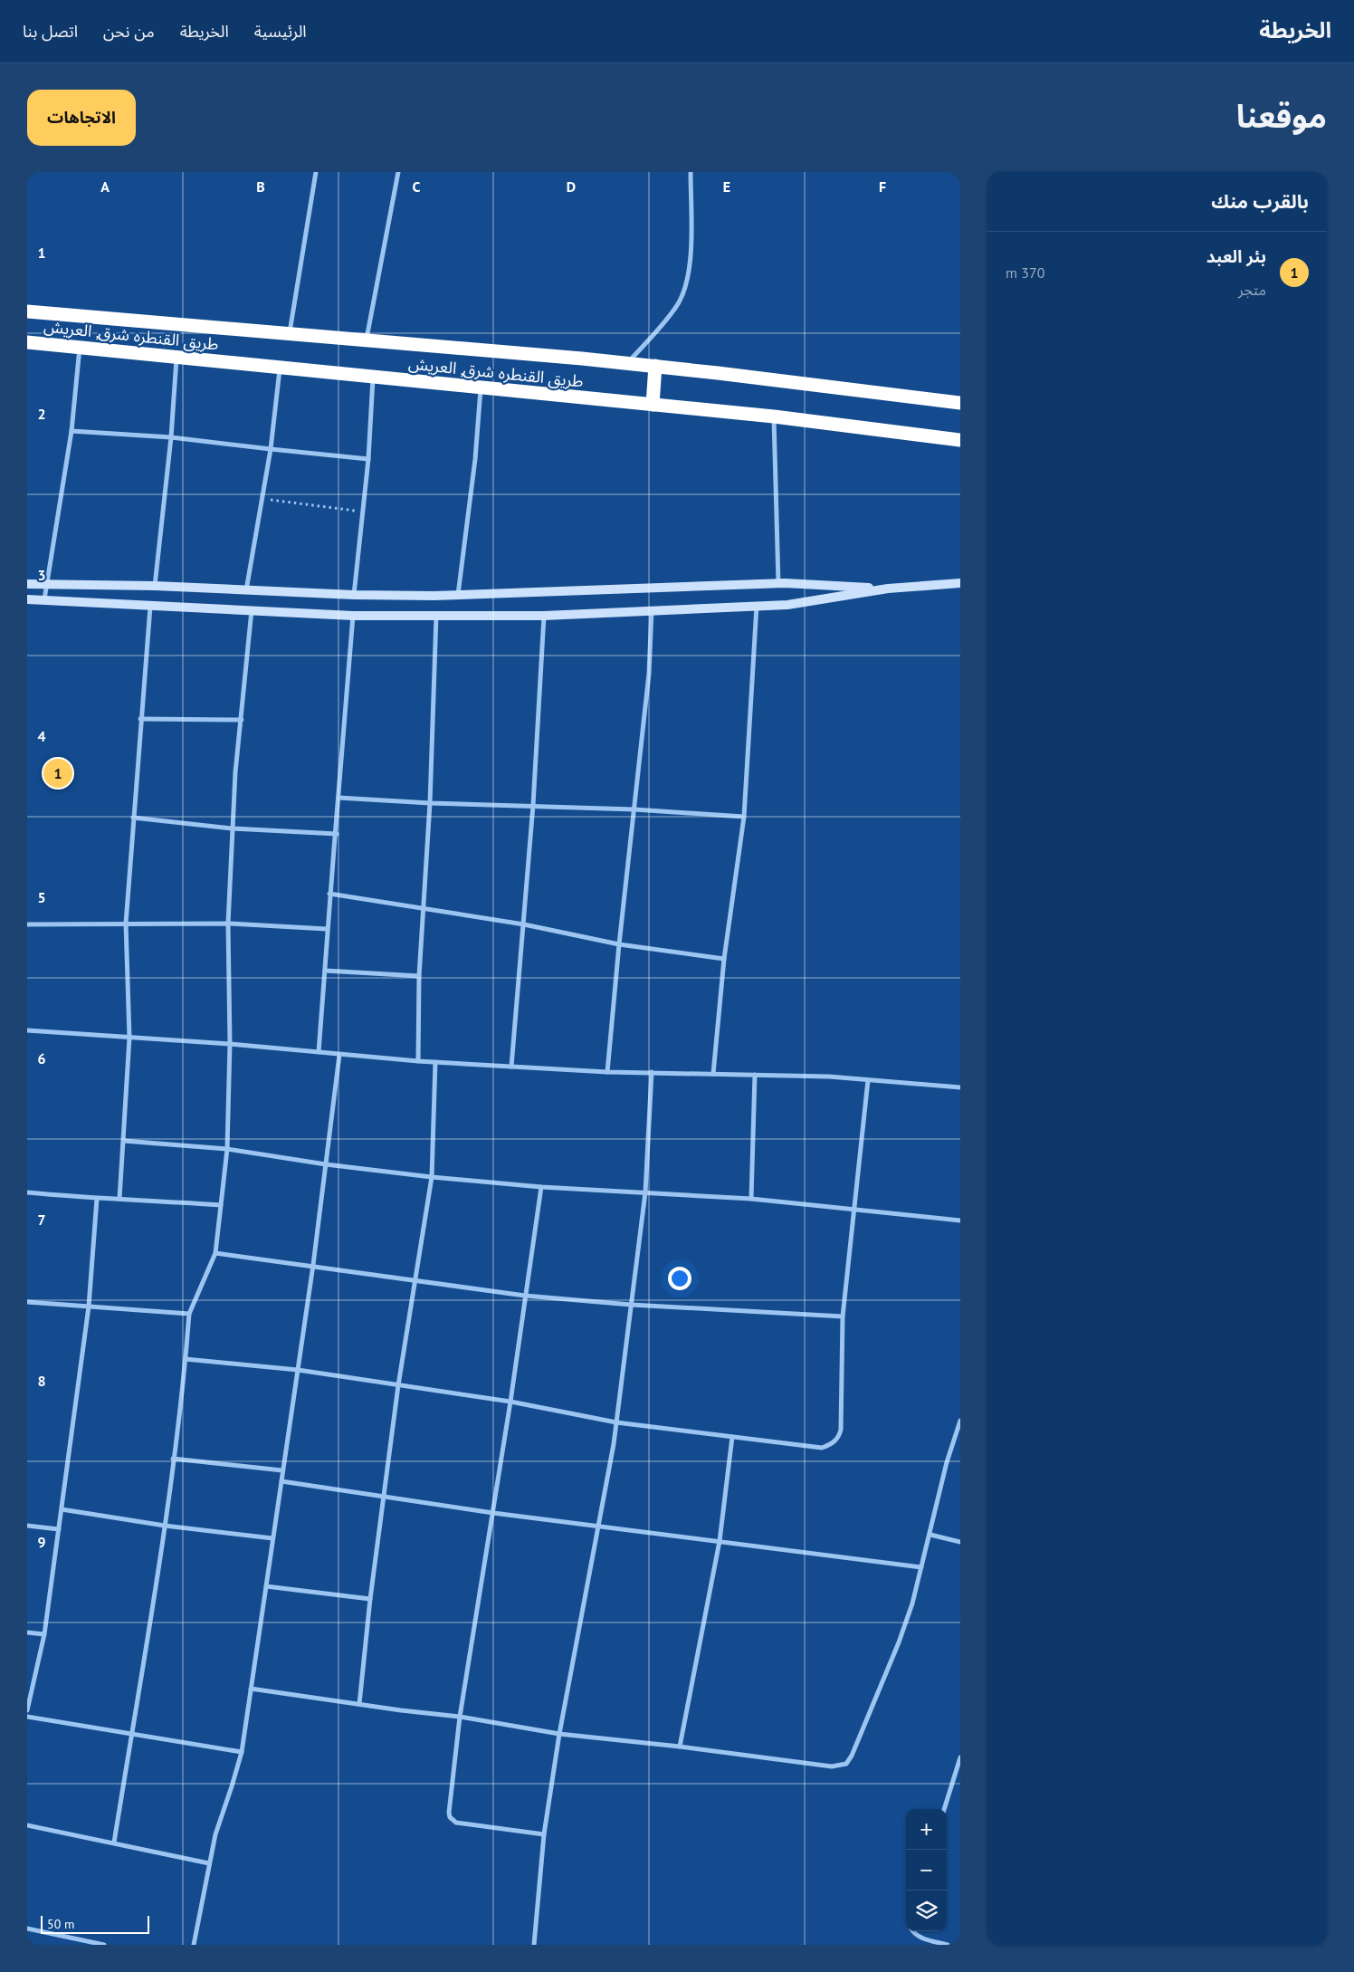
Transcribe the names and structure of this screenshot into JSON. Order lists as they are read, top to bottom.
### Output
{
  "streets": {
    "highway": ["طريق القنطره شرق, العريش"]
  },
  "scale_bar": "50 m",
  "page": {
    "header": "الخريطة",
    "nav": [
      "الرئيسية",
      "الخريطة",
      "من نحن",
      "اتصل بنا"
    ],
    "title": "موقعنا",
    "buttons": "الاتجاهات",
    "heading": "بالقرب منك",
    "list": [
      {
        "mark": "1",
        "name": "بئر العبد",
        "note": "متجر",
        "value": "370 m"
      }
    ],
    "pins": "1",
    "map_buttons": ["+", "−"],
    "scale": "50 m"
  },
  "grid": {
    "columns": [
      "A",
      "B",
      "C",
      "D",
      "E",
      "F"
    ],
    "rows": [
      "1",
      "2",
      "3",
      "4",
      "5",
      "6",
      "7",
      "8",
      "9"
    ]
  }
}
